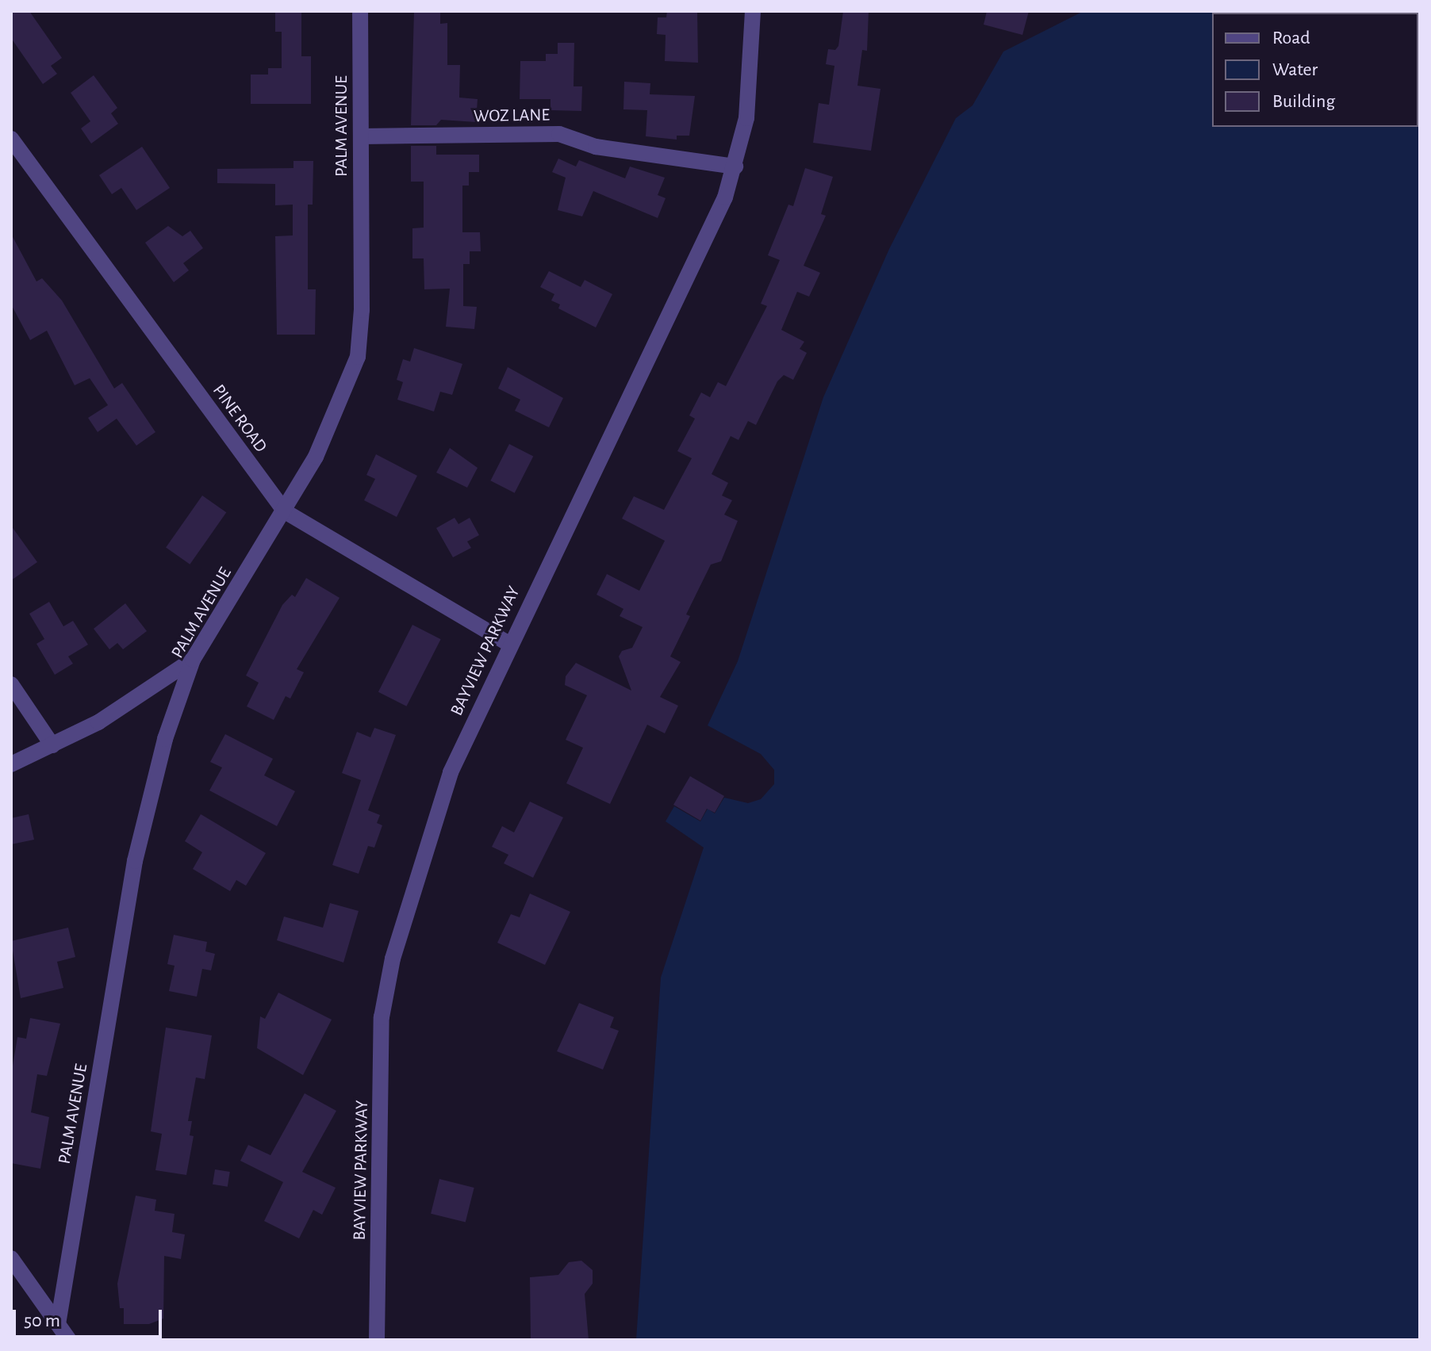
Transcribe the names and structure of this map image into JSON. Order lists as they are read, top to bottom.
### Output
{
  "streets": {
    "street": [
      "WOZ LANE",
      "PALM AVENUE",
      "PINE ROAD",
      "BAYVIEW PARKWAY"
    ]
  },
  "crossings": [
    ["WOZ LANE", "PALM AVENUE"],
    ["WOZ LANE", "BAYVIEW PARKWAY"],
    ["PALM AVENUE", "PINE ROAD"],
    ["PINE ROAD", "BAYVIEW PARKWAY"]
  ],
  "legend": ["Road", "Water", "Building"],
  "scale_bar": "50 m"
}
